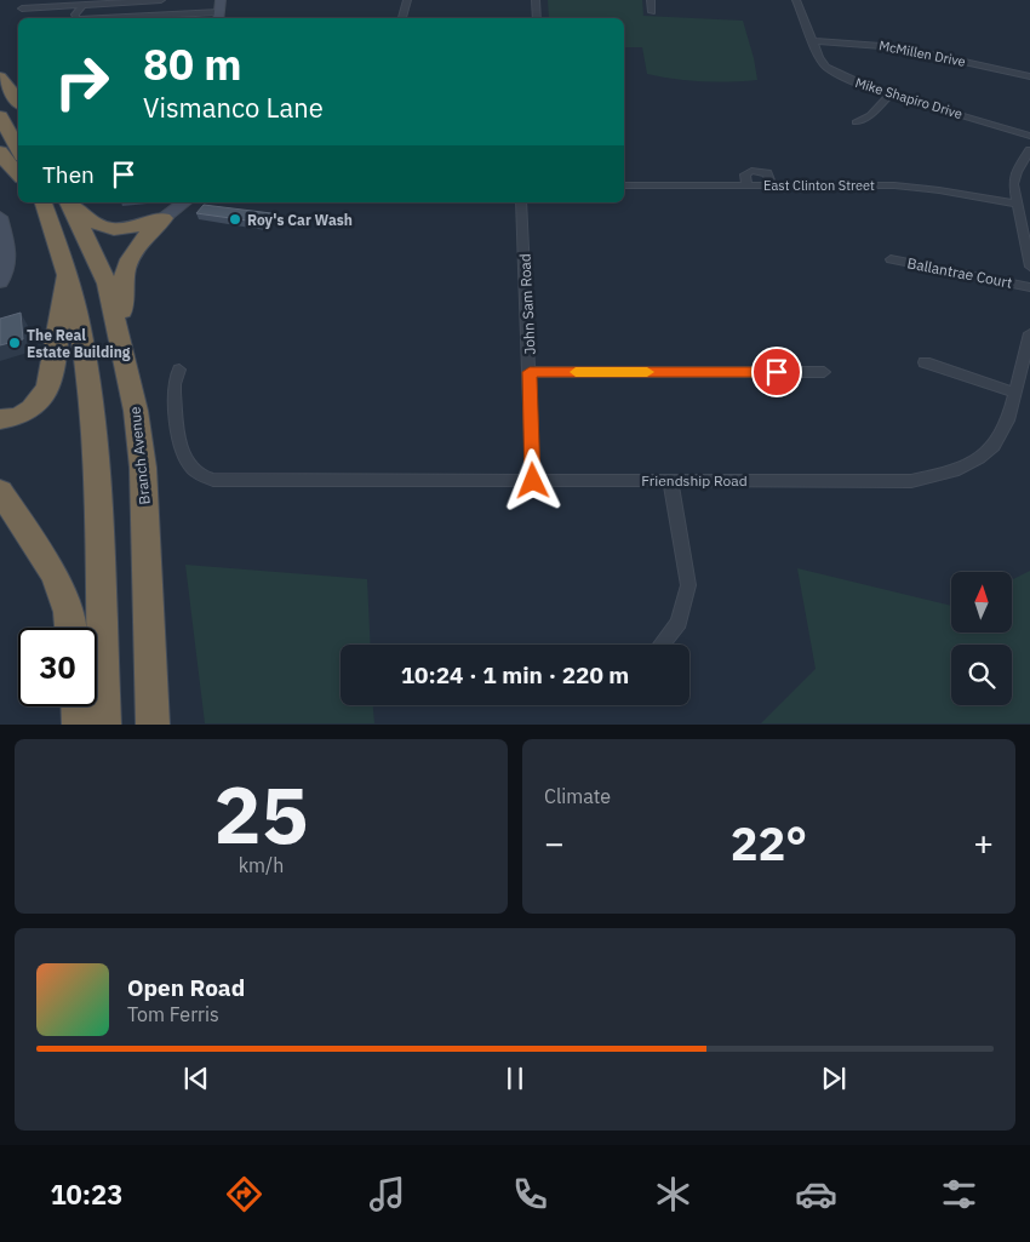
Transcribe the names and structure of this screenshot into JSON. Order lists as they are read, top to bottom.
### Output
{
  "streets": {
    "highway": ["Branch Avenue"],
    "street": [
      "McMillen Drive",
      "Mike Shapiro Drive",
      "East Clinton Street",
      "Ballantrae Court",
      "John Sam Road",
      "Friendship Road"
    ]
  },
  "crossings": [
    ["McMillen Drive", "Mike Shapiro Drive"],
    ["John Sam Road", "Friendship Road"]
  ],
  "places": ["Roy's Car Wash", "The Real Estate Building"],
  "north": "top",
  "page": {
    "turn": ["80 m", "Vismanco Lane"],
    "then": "Then",
    "limit": "30",
    "trip": "10:24 · 1 min · 220 m",
    "tile": [
      ["25", "km/h"],
      "Climate"
    ],
    "heat": ["−", "22°", "+"],
    "song": ["Open Road", "Tom Ferris"],
    "tabs": "10:23"
  }
}
